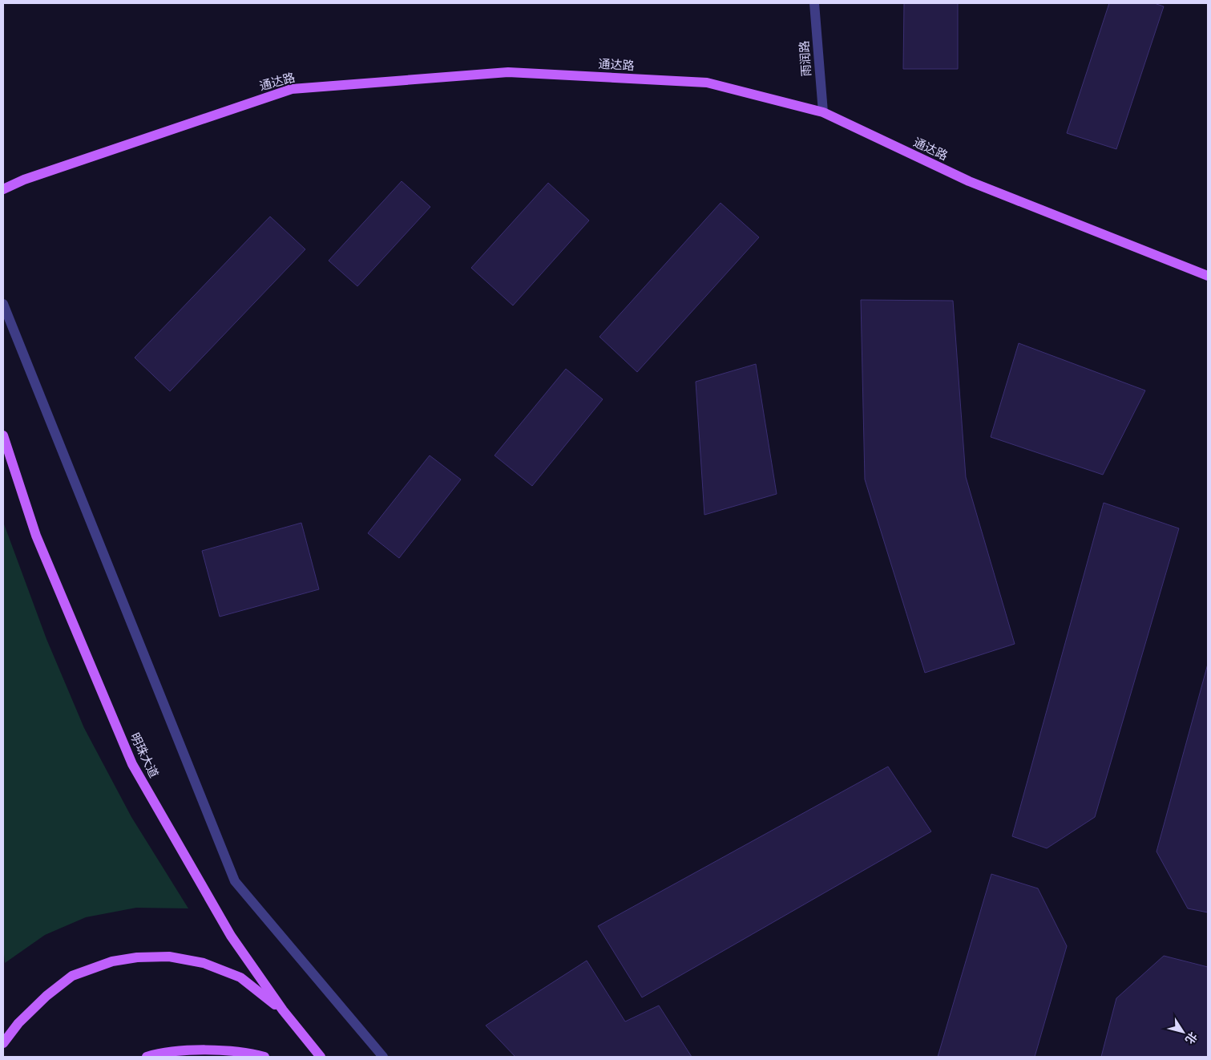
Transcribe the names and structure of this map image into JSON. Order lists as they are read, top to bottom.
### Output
{
  "streets": {
    "main road": ["通达路", "明珠大道"],
    "street": ["雨润路"]
  },
  "crossings": [
    ["雨润路", "通达路"]
  ],
  "north": "bottom right"
}
